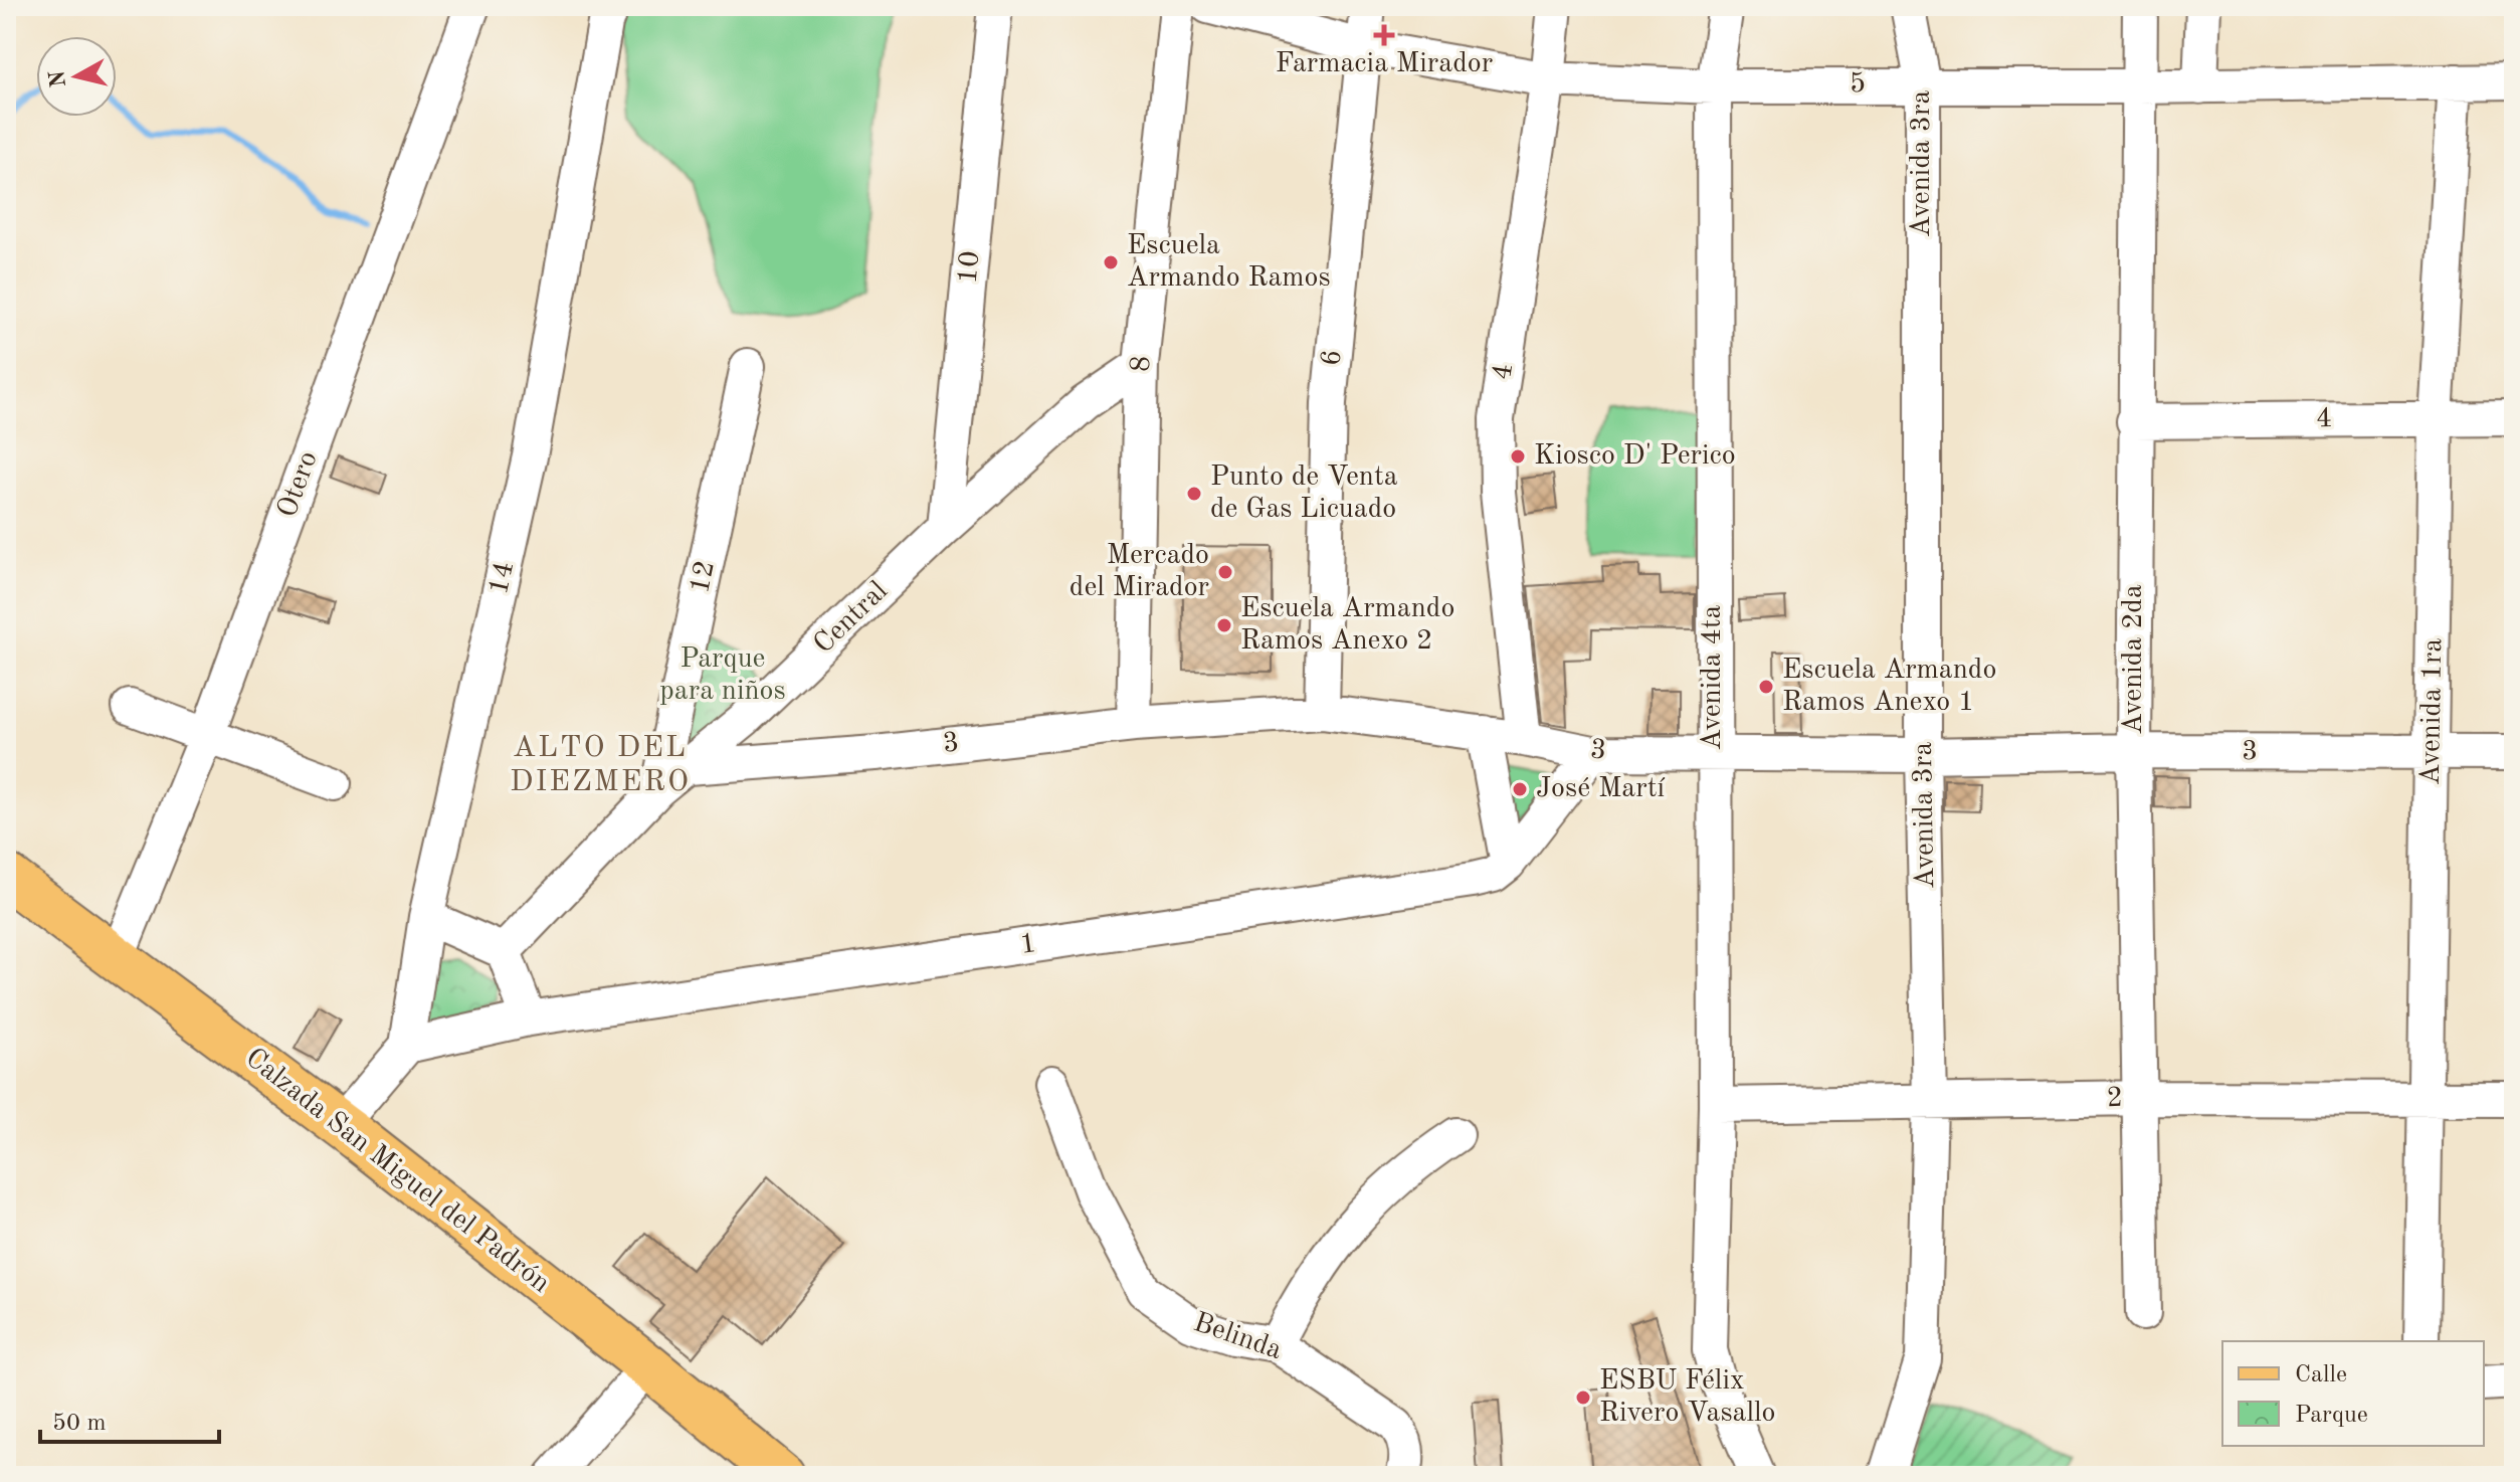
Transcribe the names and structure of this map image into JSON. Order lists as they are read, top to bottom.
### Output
{
  "streets": {
    "main road": ["Calzada San Miguel del Padrón"],
    "street": [
      "5",
      "Avenida 3ra",
      "10",
      "6",
      "8",
      "4",
      "Otero",
      "12",
      "14",
      "Central",
      "Avenida 2da",
      "Avenida 4ta",
      "Avenida 1ra",
      "3",
      "1",
      "2",
      "Belinda"
    ]
  },
  "crossings": [
    ["5", "Avenida 3ra"],
    ["5", "6"],
    ["5", "4"],
    ["5", "Avenida 2da"],
    ["5", "Avenida 4ta"],
    ["5", "Avenida 1ra"],
    ["Avenida 3ra", "3"],
    ["Avenida 3ra", "2"],
    ["10", "Central"],
    ["6", "3"],
    ["8", "Central"],
    ["8", "3"],
    ["4", "Avenida 2da"],
    ["4", "Avenida 1ra"],
    ["4", "3"],
    ["Otero", "Calzada San Miguel del Padrón"],
    ["12", "Central"],
    ["14", "1"],
    ["Central", "3"],
    ["Avenida 2da", "3"],
    ["Avenida 2da", "2"],
    ["Avenida 4ta", "3"],
    ["Avenida 4ta", "2"],
    ["Avenida 1ra", "3"],
    ["Avenida 1ra", "2"],
    ["3", "1"]
  ],
  "districts": ["ALTO DEL DIEZMERO"],
  "parks": ["Parque para niños"],
  "places": {
    "health": ["Farmacia Mirador"],
    "other": [
      "Escuela Armando Ramos",
      "Kiosco D' Perico",
      "Punto de Venta de Gas Licuado",
      "Mercado del Mirador",
      "Escuela Armando Ramos Anexo 2",
      "Escuela Armando Ramos Anexo 1",
      "José Martí",
      "ESBU Félix Rivero Vasallo"
    ]
  },
  "legend": ["Calle", "Parque"],
  "scale_bar": "50 m",
  "north": "left"
}
